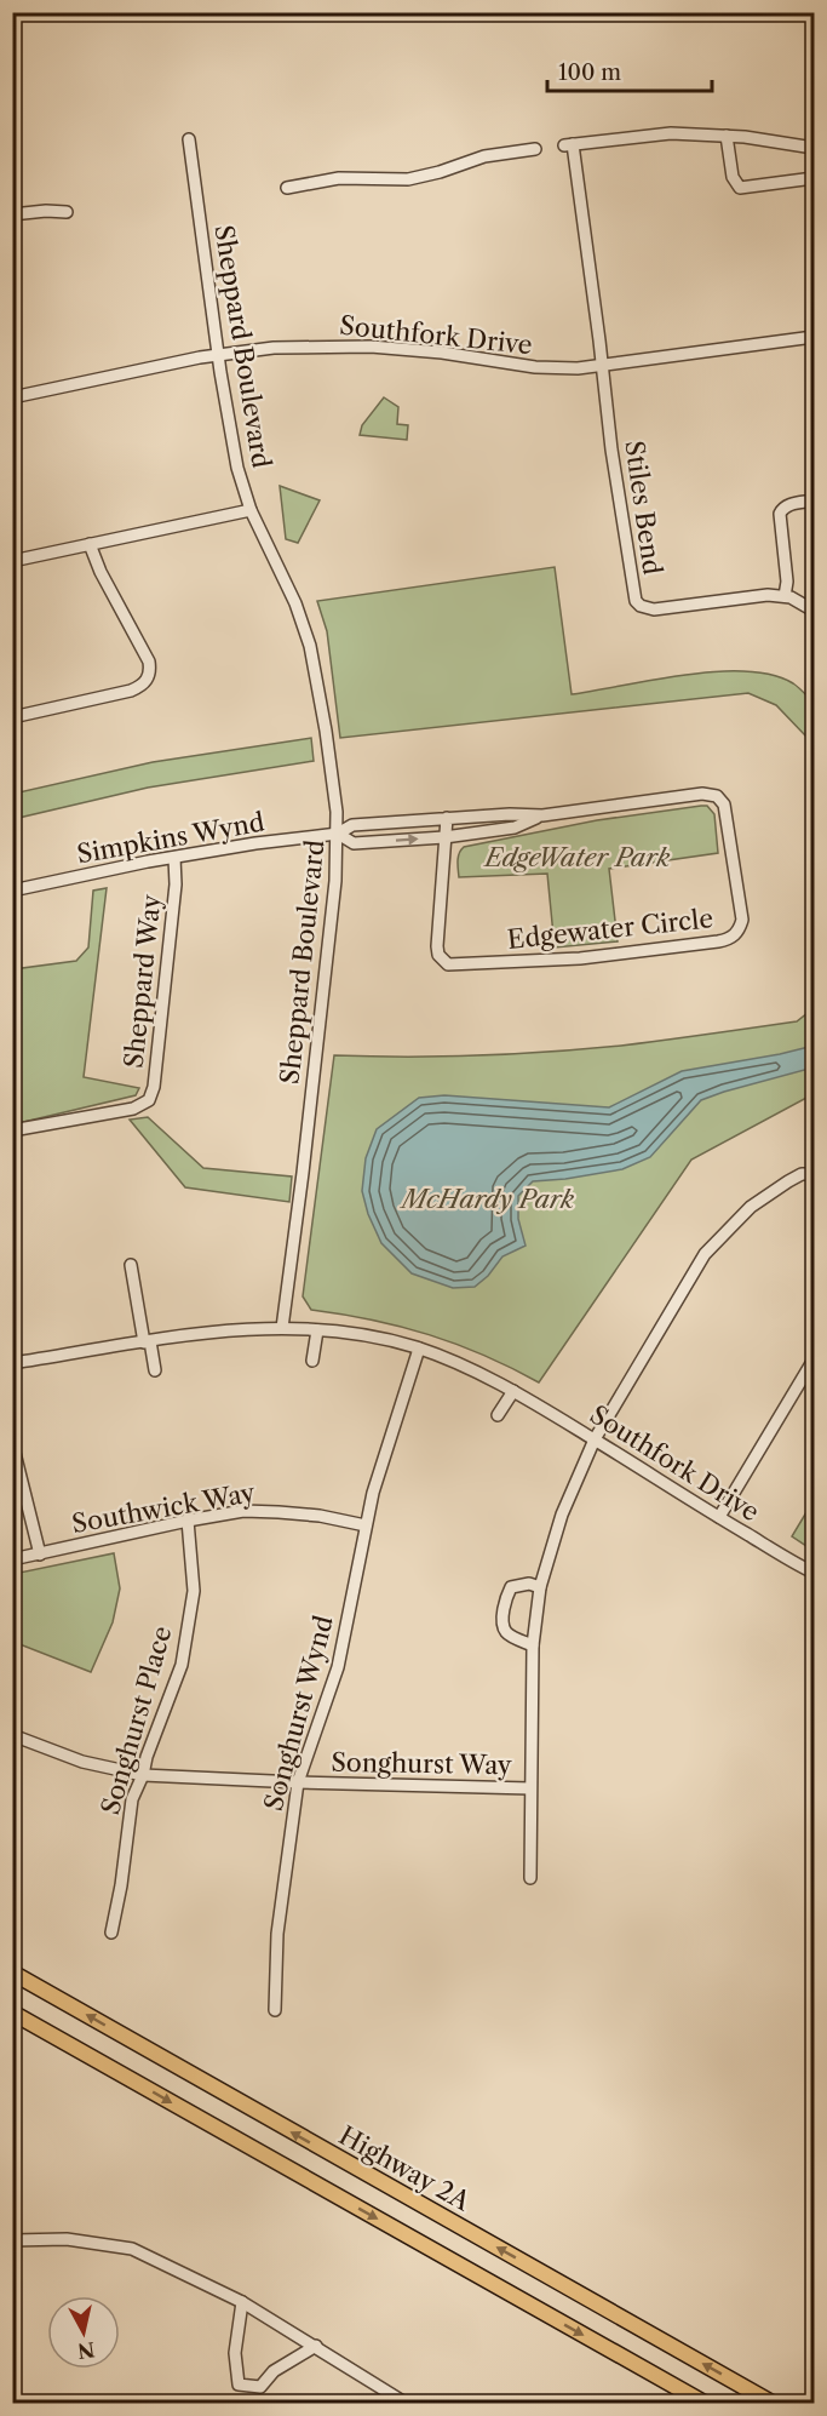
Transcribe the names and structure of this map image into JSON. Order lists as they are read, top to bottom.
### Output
{
  "streets": {
    "main road": ["Highway 2A"],
    "street": [
      "Southfork Drive",
      "Sheppard Boulevard",
      "Stiles Bend",
      "Simpkins Wynd",
      "Edgewater Circle",
      "Sheppard Way",
      "Southwick Way",
      "Songhurst Wynd",
      "Songhurst Place",
      "Songhurst Way"
    ]
  },
  "crossings": [
    ["Southfork Drive", "Sheppard Boulevard"],
    ["Southfork Drive", "Stiles Bend"],
    ["Southfork Drive", "Songhurst Wynd"],
    ["Sheppard Boulevard", "Simpkins Wynd"],
    ["Simpkins Wynd", "Sheppard Way"],
    ["Southwick Way", "Songhurst Wynd"],
    ["Southwick Way", "Songhurst Place"],
    ["Songhurst Wynd", "Songhurst Way"],
    ["Songhurst Place", "Songhurst Way"]
  ],
  "parks": ["EdgeWater Park", "McHardy Park"],
  "scale_bar": "100 m",
  "north": "bottom"
}
